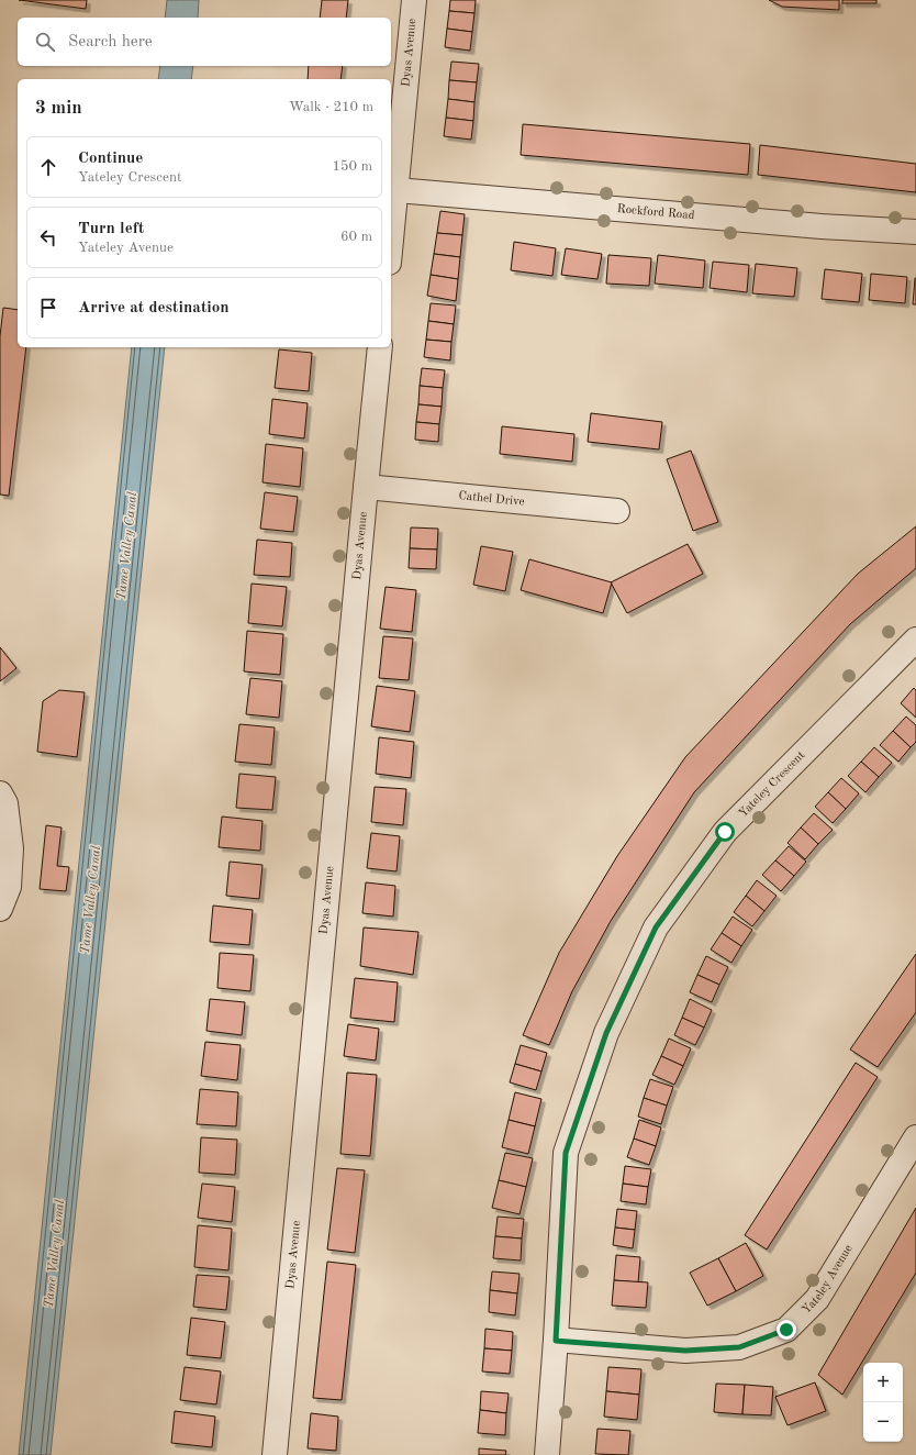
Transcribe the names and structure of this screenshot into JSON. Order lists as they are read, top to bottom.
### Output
{
  "streets": {
    "street": [
      "Dyas Avenue",
      "Rockford Road",
      "Cathel Drive",
      "Yateley Crescent",
      "Yateley Avenue"
    ]
  },
  "crossings": [
    ["Dyas Avenue", "Rockford Road"],
    ["Dyas Avenue", "Cathel Drive"],
    ["Yateley Crescent", "Yateley Avenue"]
  ],
  "water": ["Tame Valley Canal"],
  "page": {
    "search": "Search here",
    "heading": ["3 min", "Walk · 210 m"],
    "list": [
      ["Continue", "Yateley Crescent", "150 m"],
      ["Turn left", "Yateley Avenue", "60 m"],
      "Arrive at destination"
    ],
    "map_buttons": ["+", "−"]
  }
}
